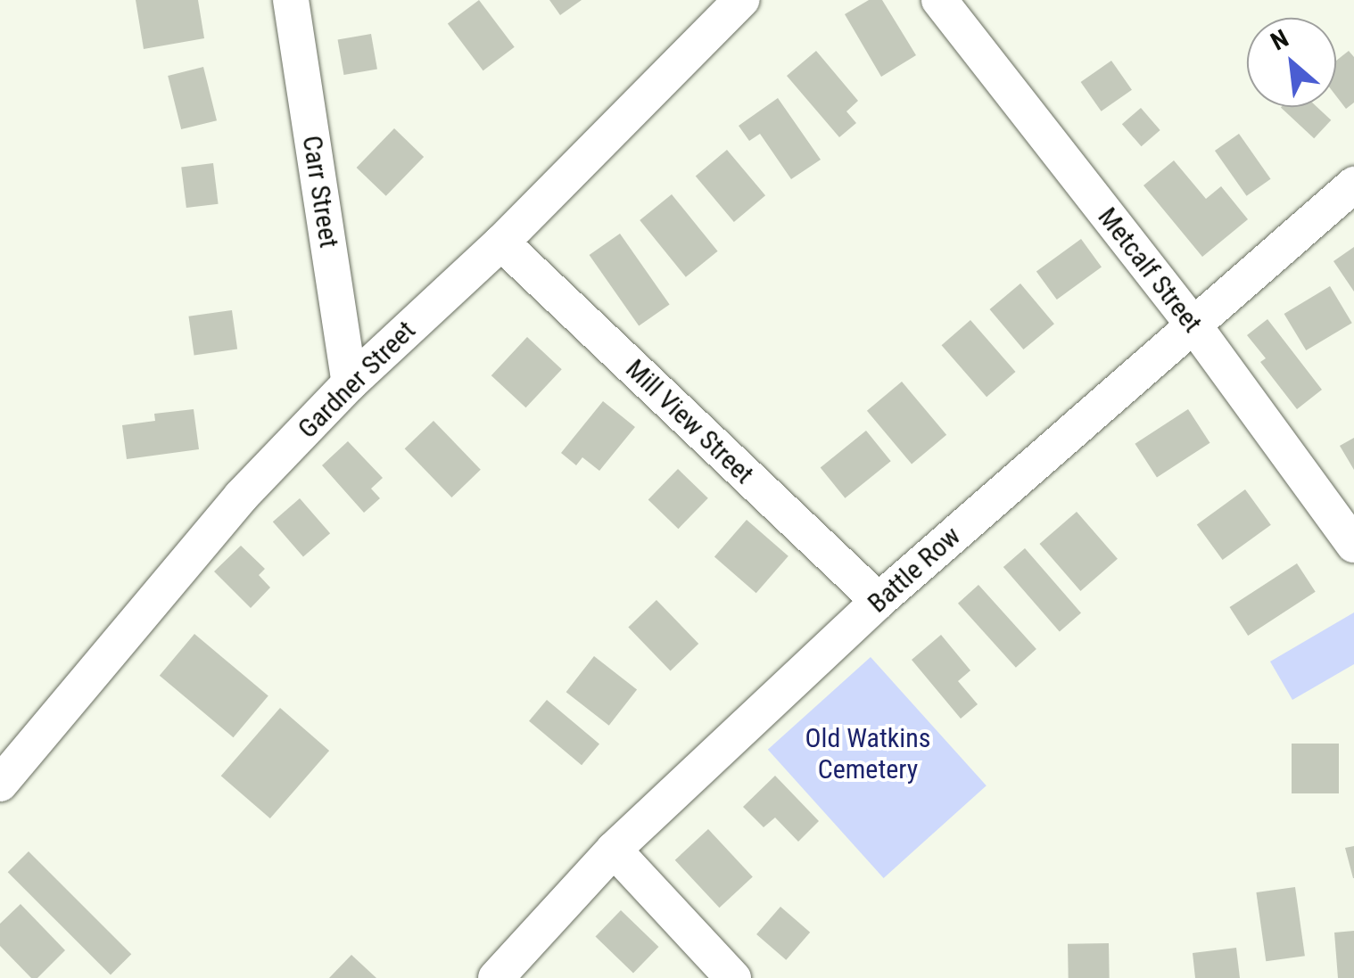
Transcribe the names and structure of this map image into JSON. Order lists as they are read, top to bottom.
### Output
{
  "streets": {
    "street": [
      "Carr Street",
      "Metcalf Street",
      "Gardner Street",
      "Mill View Street",
      "Battle Row"
    ]
  },
  "crossings": [
    ["Carr Street", "Gardner Street"],
    ["Metcalf Street", "Battle Row"],
    ["Gardner Street", "Mill View Street"],
    ["Mill View Street", "Battle Row"]
  ],
  "parks": ["Old Watkins Cemetery"],
  "north": "top left"
}
